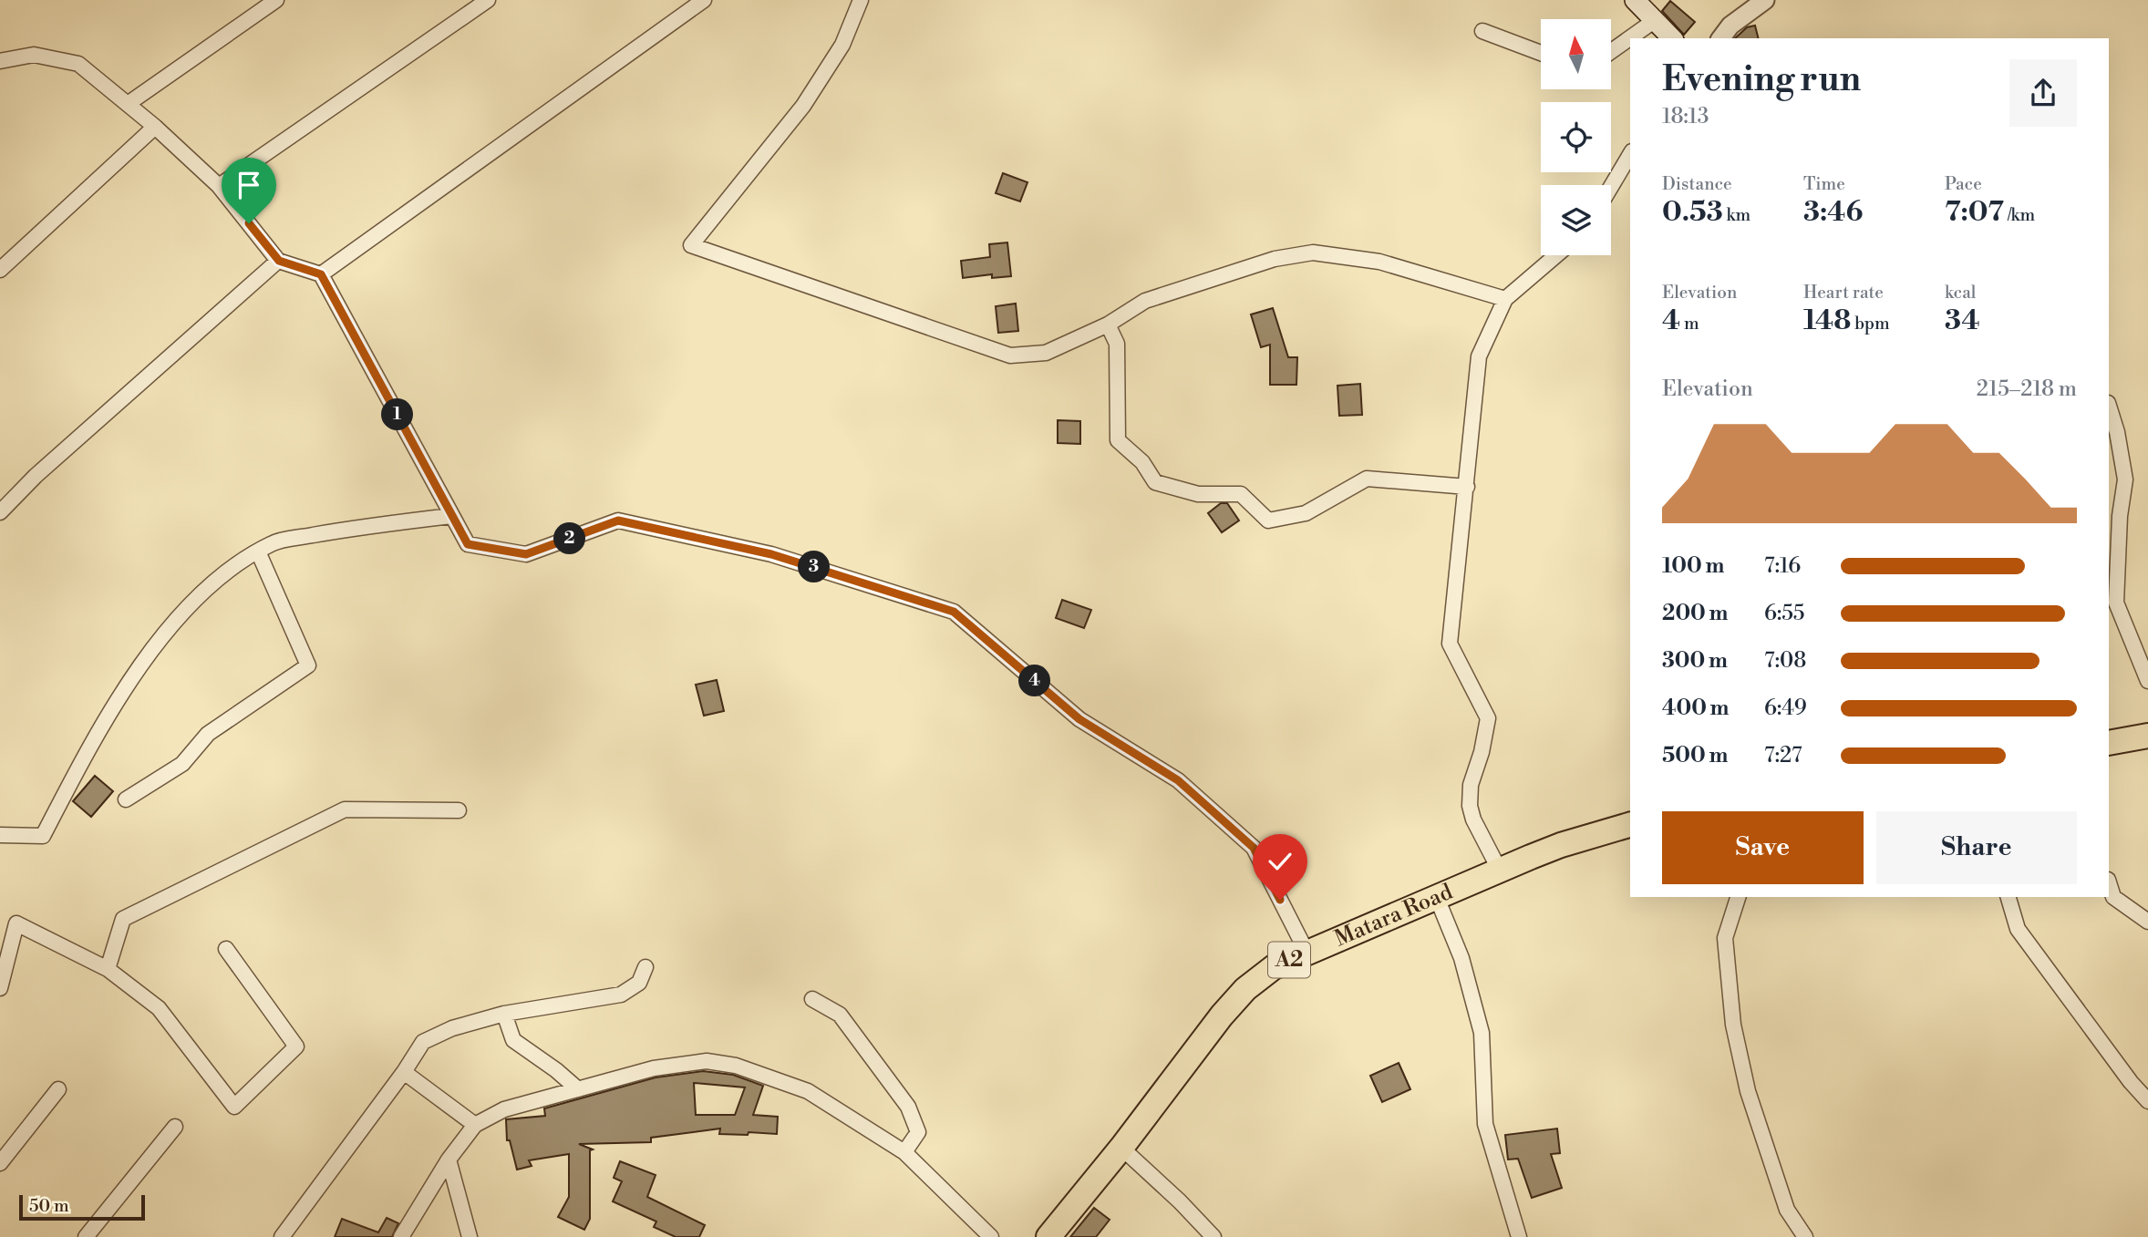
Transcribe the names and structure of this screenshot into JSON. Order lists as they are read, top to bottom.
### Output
{
  "streets": {
    "highway": ["Matara Road", "A2"]
  },
  "scale_bar": "50 m",
  "north": "top",
  "page": {
    "heading": ["Evening run", "18:13"],
    "stats": [
      ["Distance", "0.53 km"],
      ["Time", "3:46"],
      ["Pace", "7:07 /km"],
      ["Elevation", "4 m"],
      ["Heart rate", "148 bpm"],
      ["kcal", "34"]
    ],
    "chart": ["Elevation", "215–218 m"],
    "pins": [
      "1",
      "2",
      "3",
      "4"
    ],
    "list": [
      {
        "name": "100 m",
        "note": "7:16"
      },
      {
        "name": "200 m",
        "note": "6:55"
      },
      {
        "name": "300 m",
        "note": "7:08"
      },
      {
        "name": "400 m",
        "note": "6:49"
      },
      {
        "name": "500 m",
        "note": "7:27"
      }
    ],
    "buttons": ["Save", "Share"],
    "scale": "50 m"
  }
}
